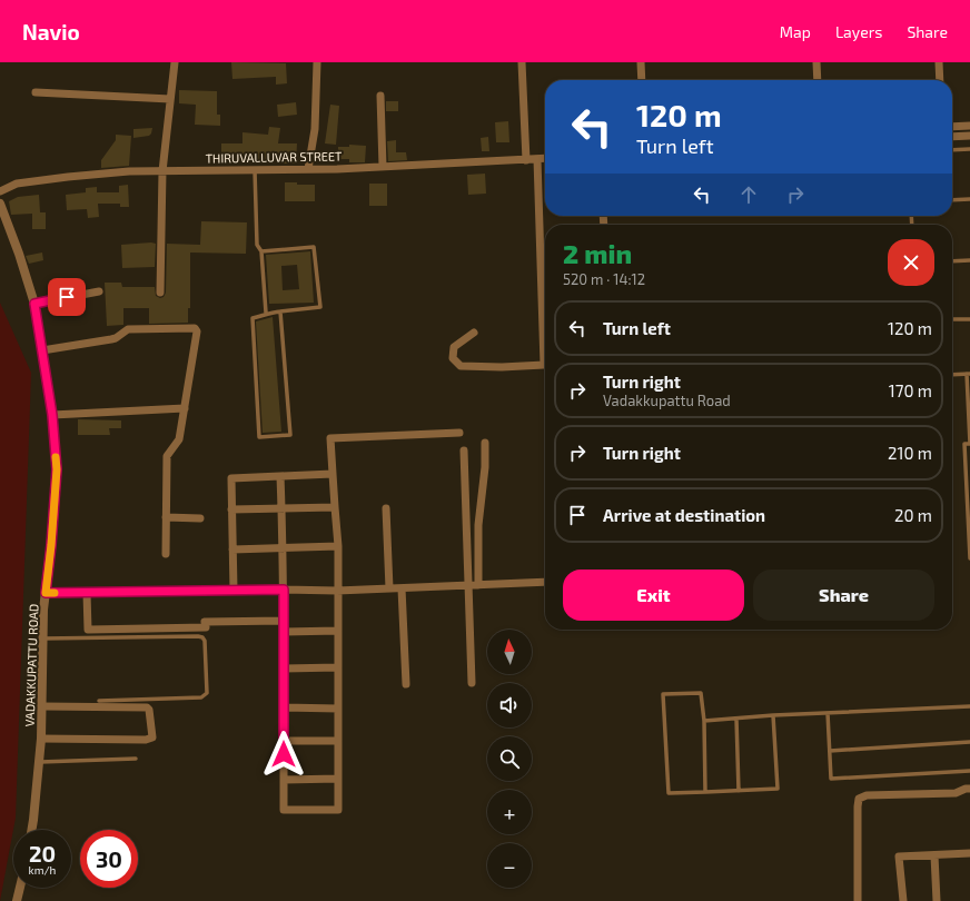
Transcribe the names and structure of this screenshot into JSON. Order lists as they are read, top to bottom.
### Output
{
  "streets": {
    "street": ["THIRUVALLUVAR STREET", "VADAKKUPATTU ROAD"]
  },
  "north": "top",
  "page": {
    "header": "Navio",
    "nav": ["Map", "Layers", "Share"],
    "turn": ["120 m", "Turn left"],
    "heading": ["2 min", "520 m · 14:12"],
    "list": [
      {
        "name": "Turn left",
        "value": "120 m"
      },
      {
        "name": "Turn right",
        "note": "Vadakkupattu Road",
        "value": "170 m"
      },
      {
        "name": "Turn right",
        "value": "210 m"
      },
      {
        "name": "Arrive at destination",
        "value": "20 m"
      }
    ],
    "buttons": ["Exit", "Share"],
    "map_buttons": ["+", "−"],
    "speed": "20 km/h",
    "limit": "30"
  }
}
